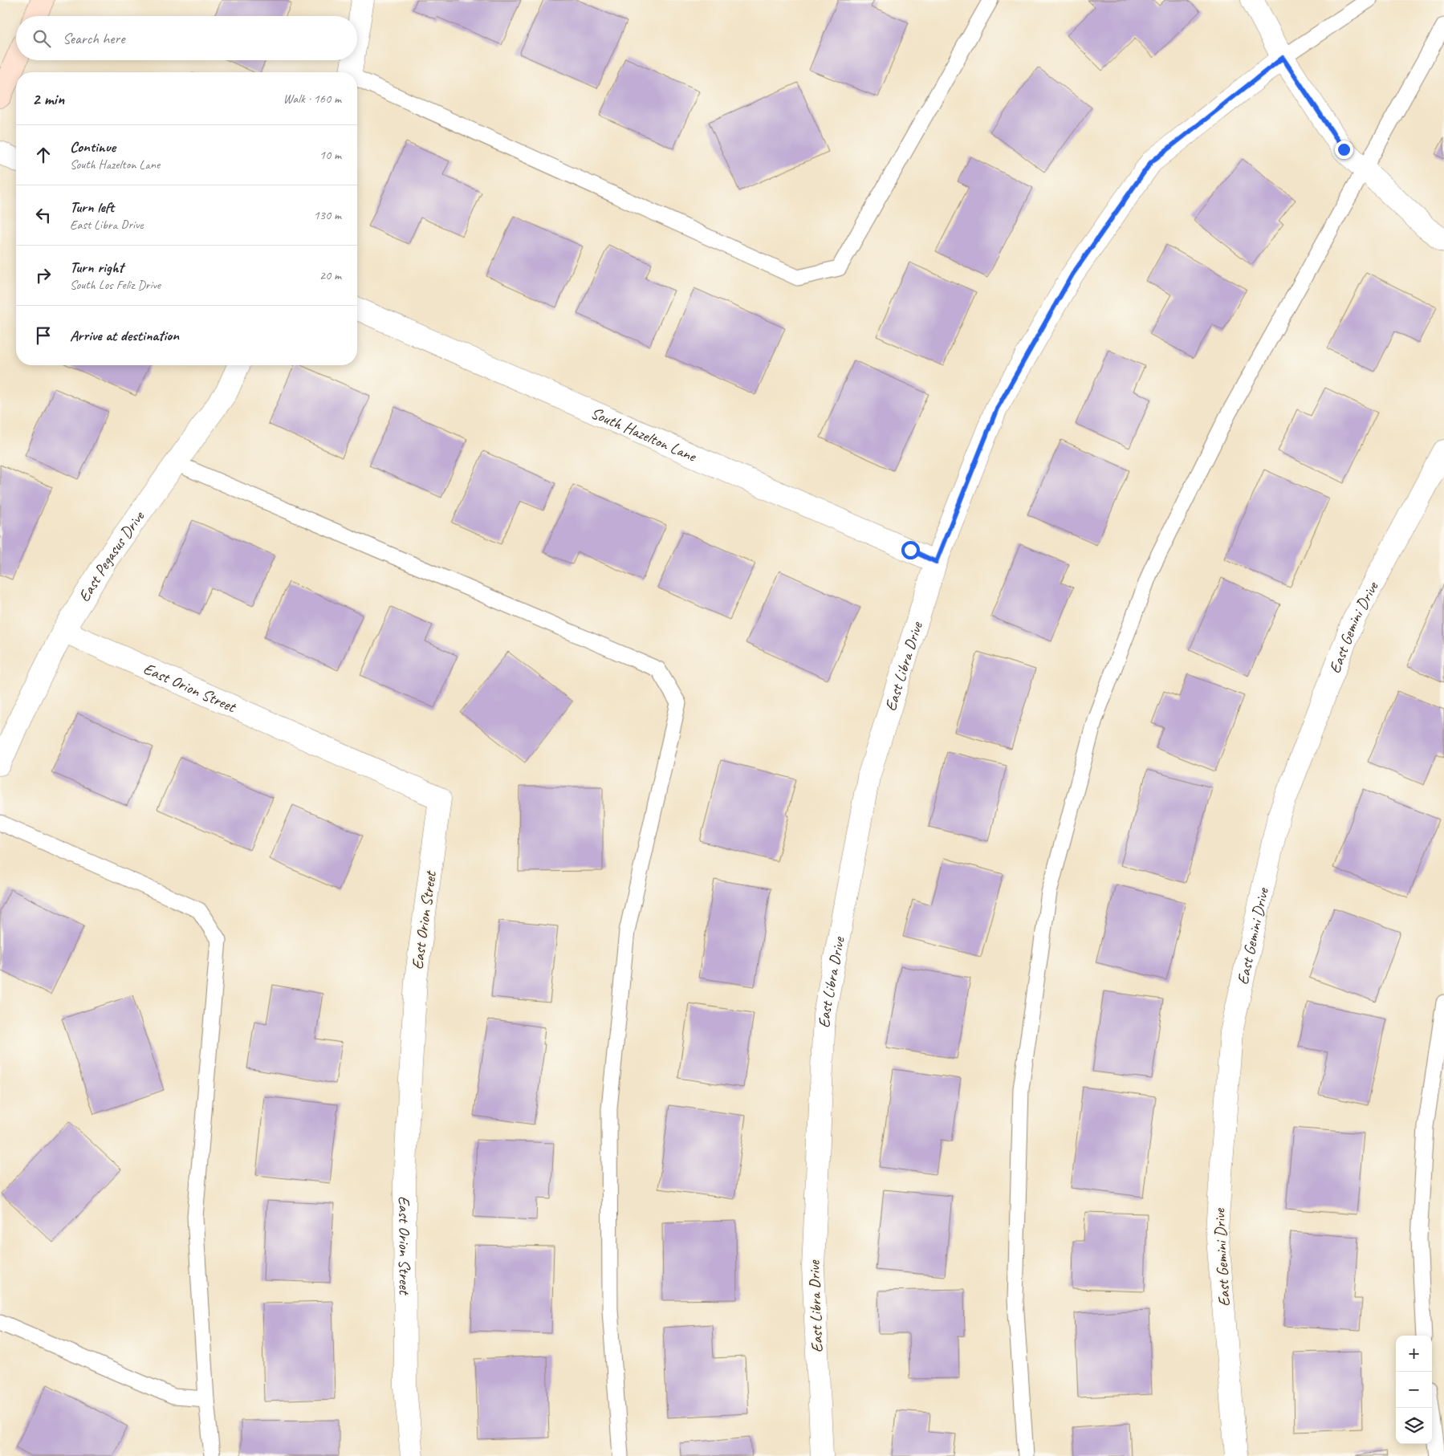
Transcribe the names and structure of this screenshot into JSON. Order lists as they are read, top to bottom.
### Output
{
  "streets": {
    "street": [
      "South Hazelton Lane",
      "East Pegasus Drive",
      "East Gemini Drive",
      "East Libra Drive",
      "East Orion Street"
    ]
  },
  "crossings": [
    ["South Hazelton Lane", "East Libra Drive"],
    ["East Pegasus Drive", "East Orion Street"]
  ],
  "page": {
    "search": "Search here",
    "heading": ["2 min", "Walk · 160 m"],
    "list": [
      ["Continue", "South Hazelton Lane", "10 m"],
      ["Turn left", "East Libra Drive", "130 m"],
      ["Turn right", "South Los Feliz Drive", "20 m"],
      "Arrive at destination"
    ],
    "map_buttons": ["+", "−"]
  }
}
